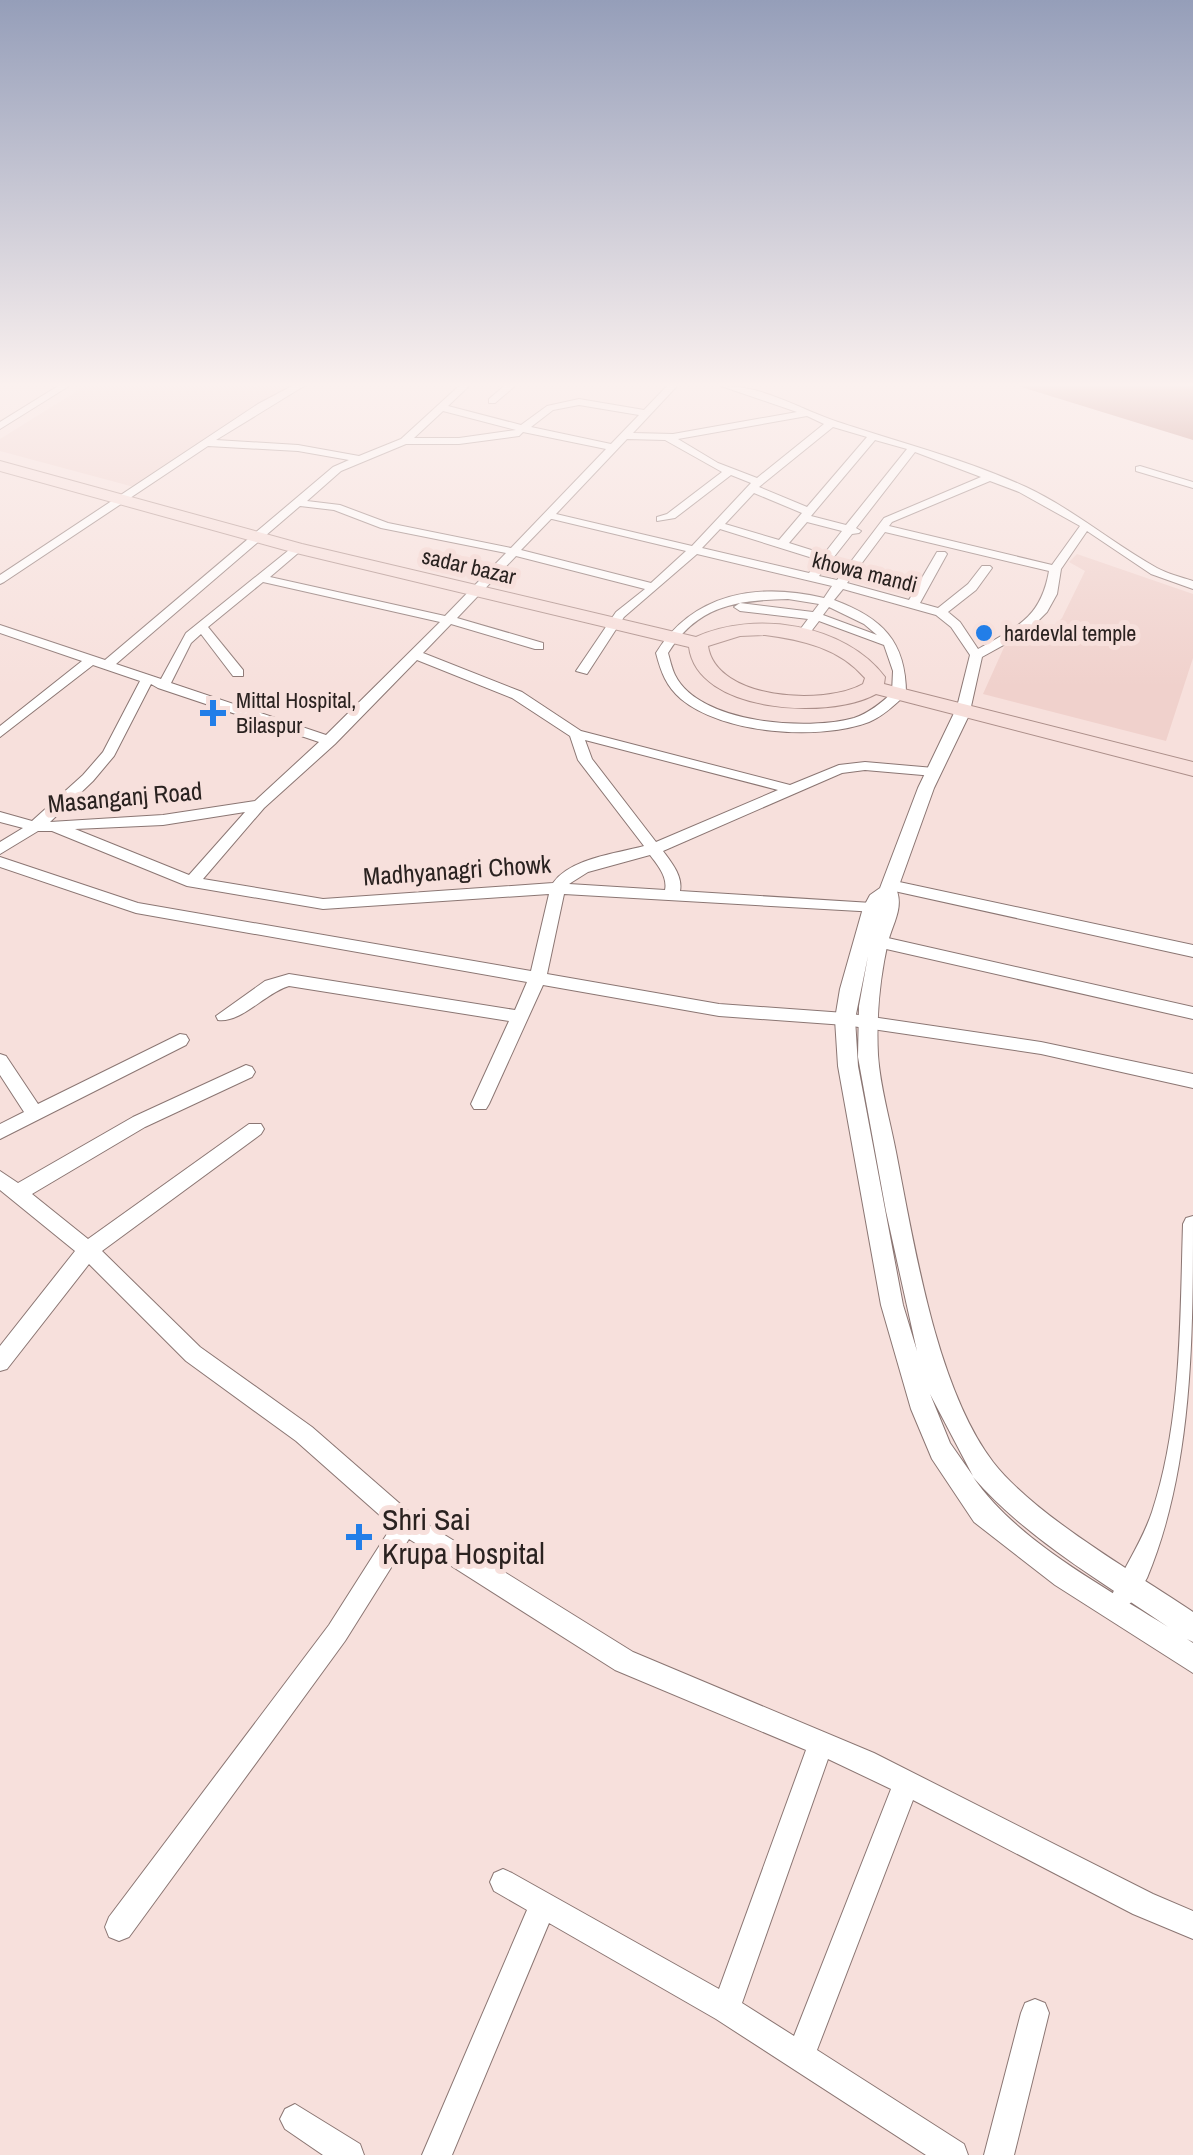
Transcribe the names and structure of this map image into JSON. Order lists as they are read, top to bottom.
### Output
{
  "streets": {
    "main road": ["sadar bazar"],
    "street": ["khowa mandi", "Masanganj Road", "Madhyanagri Chowk"]
  },
  "crossings": [
    ["Masanganj Road", "Madhyanagri Chowk"]
  ],
  "places": {
    "other": ["hardevlal temple"],
    "health": ["Mittal Hospital, Bilaspur", "Shri Sai Krupa Hospital"]
  }
}
